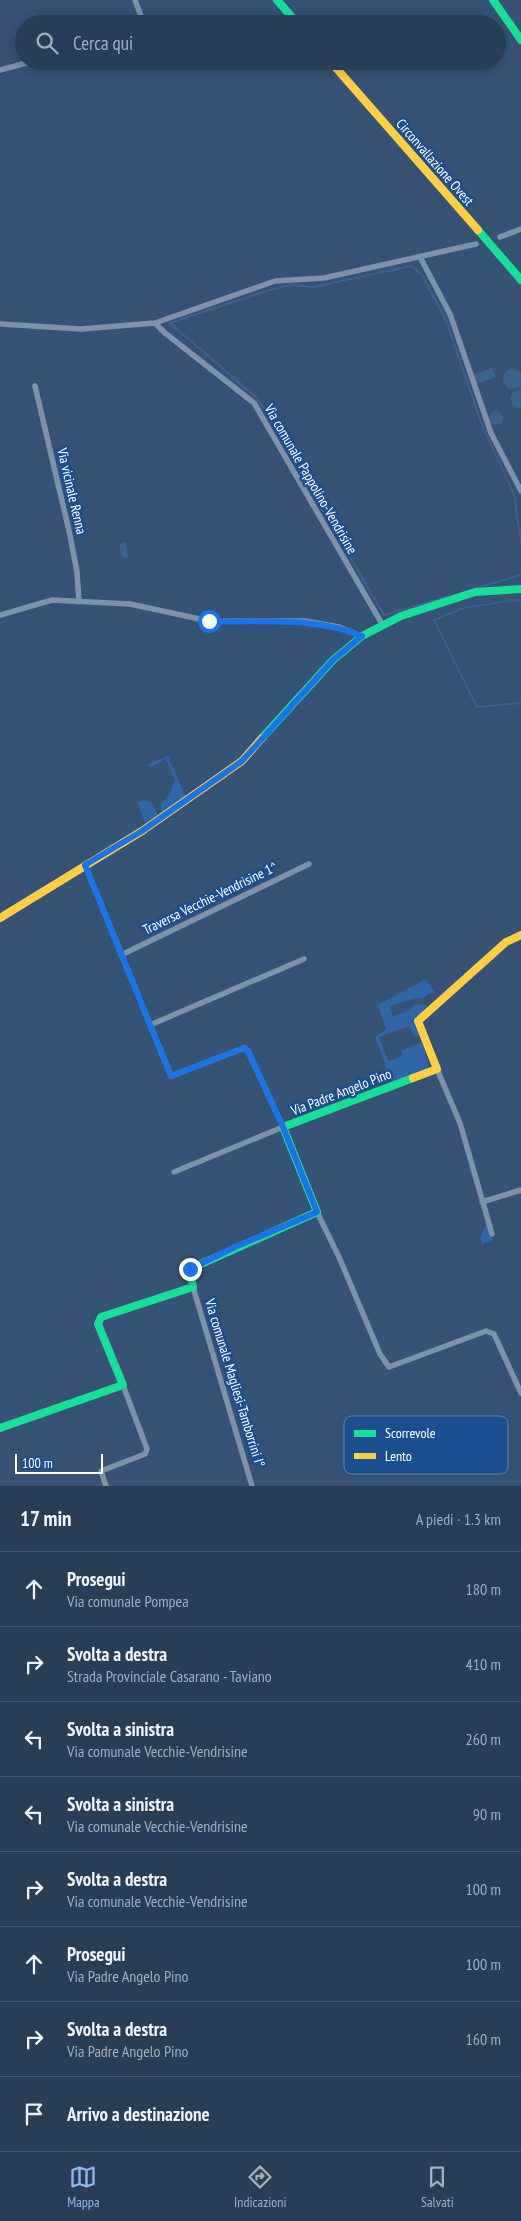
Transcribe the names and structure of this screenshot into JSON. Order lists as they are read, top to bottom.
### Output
{
  "streets": {
    "main road": ["Circonvallazione Ovest", "Via Padre Angelo Pino"],
    "street": [
      "Via comunale Pappolino-Vendrisine",
      "Via vicinale Renna",
      "Traversa Vecchie-Vendrisine 1^",
      "Via comunale Magliesi-Tamborrini I°"
    ]
  },
  "legend": ["Scorrevole", "Lento"],
  "scale_bar": "100 m",
  "page": {
    "search": "Cerca qui",
    "scale": "100 m",
    "heading": ["17 min", "A piedi · 1.3 km"],
    "list": [
      ["Prosegui", "Via comunale Pompea", "180 m"],
      ["Svolta a destra", "Strada Provinciale Casarano - Taviano", "410 m"],
      ["Svolta a sinistra", "Via comunale Vecchie-Vendrisine", "260 m"],
      ["Svolta a sinistra", "Via comunale Vecchie-Vendrisine", "90 m"],
      ["Svolta a destra", "Via comunale Vecchie-Vendrisine", "100 m"],
      ["Prosegui", "Via Padre Angelo Pino", "100 m"],
      ["Svolta a destra", "Via Padre Angelo Pino", "160 m"],
      "Arrivo a destinazione"
    ],
    "nav": ["Mappa", "Indicazioni", "Salvati"]
  }
}
